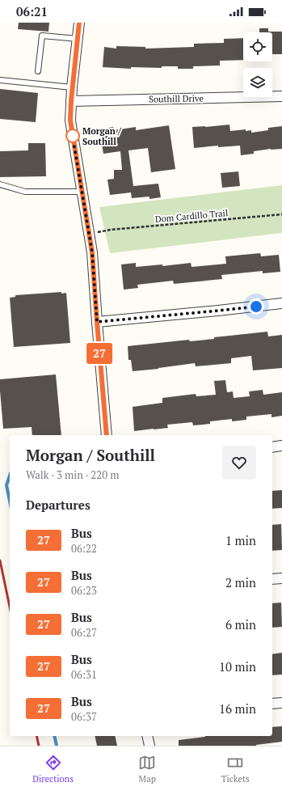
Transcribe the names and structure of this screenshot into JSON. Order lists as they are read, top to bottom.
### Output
{
  "streets": {
    "street": ["Southill Drive"],
    "path": ["Dom Cardillo Trail"]
  },
  "places": ["Morgan / Southill"],
  "lines": ["bus line 27"],
  "page": {
    "status": "06:21",
    "on_map": "27",
    "heading": [
      ["Morgan / Southill", "Walk · 3 min · 220 m"],
      "Departures"
    ],
    "list": [
      {
        "mark": "27",
        "name": "Bus",
        "note": "06:22",
        "value": "1 min"
      },
      {
        "mark": "27",
        "name": "Bus",
        "note": "06:23",
        "value": "2 min"
      },
      {
        "mark": "27",
        "name": "Bus",
        "note": "06:27",
        "value": "6 min"
      },
      {
        "mark": "27",
        "name": "Bus",
        "note": "06:31",
        "value": "10 min"
      },
      {
        "mark": "27",
        "name": "Bus",
        "note": "06:37",
        "value": "16 min"
      }
    ],
    "tabs": ["Directions", "Map", "Tickets"]
  }
}
